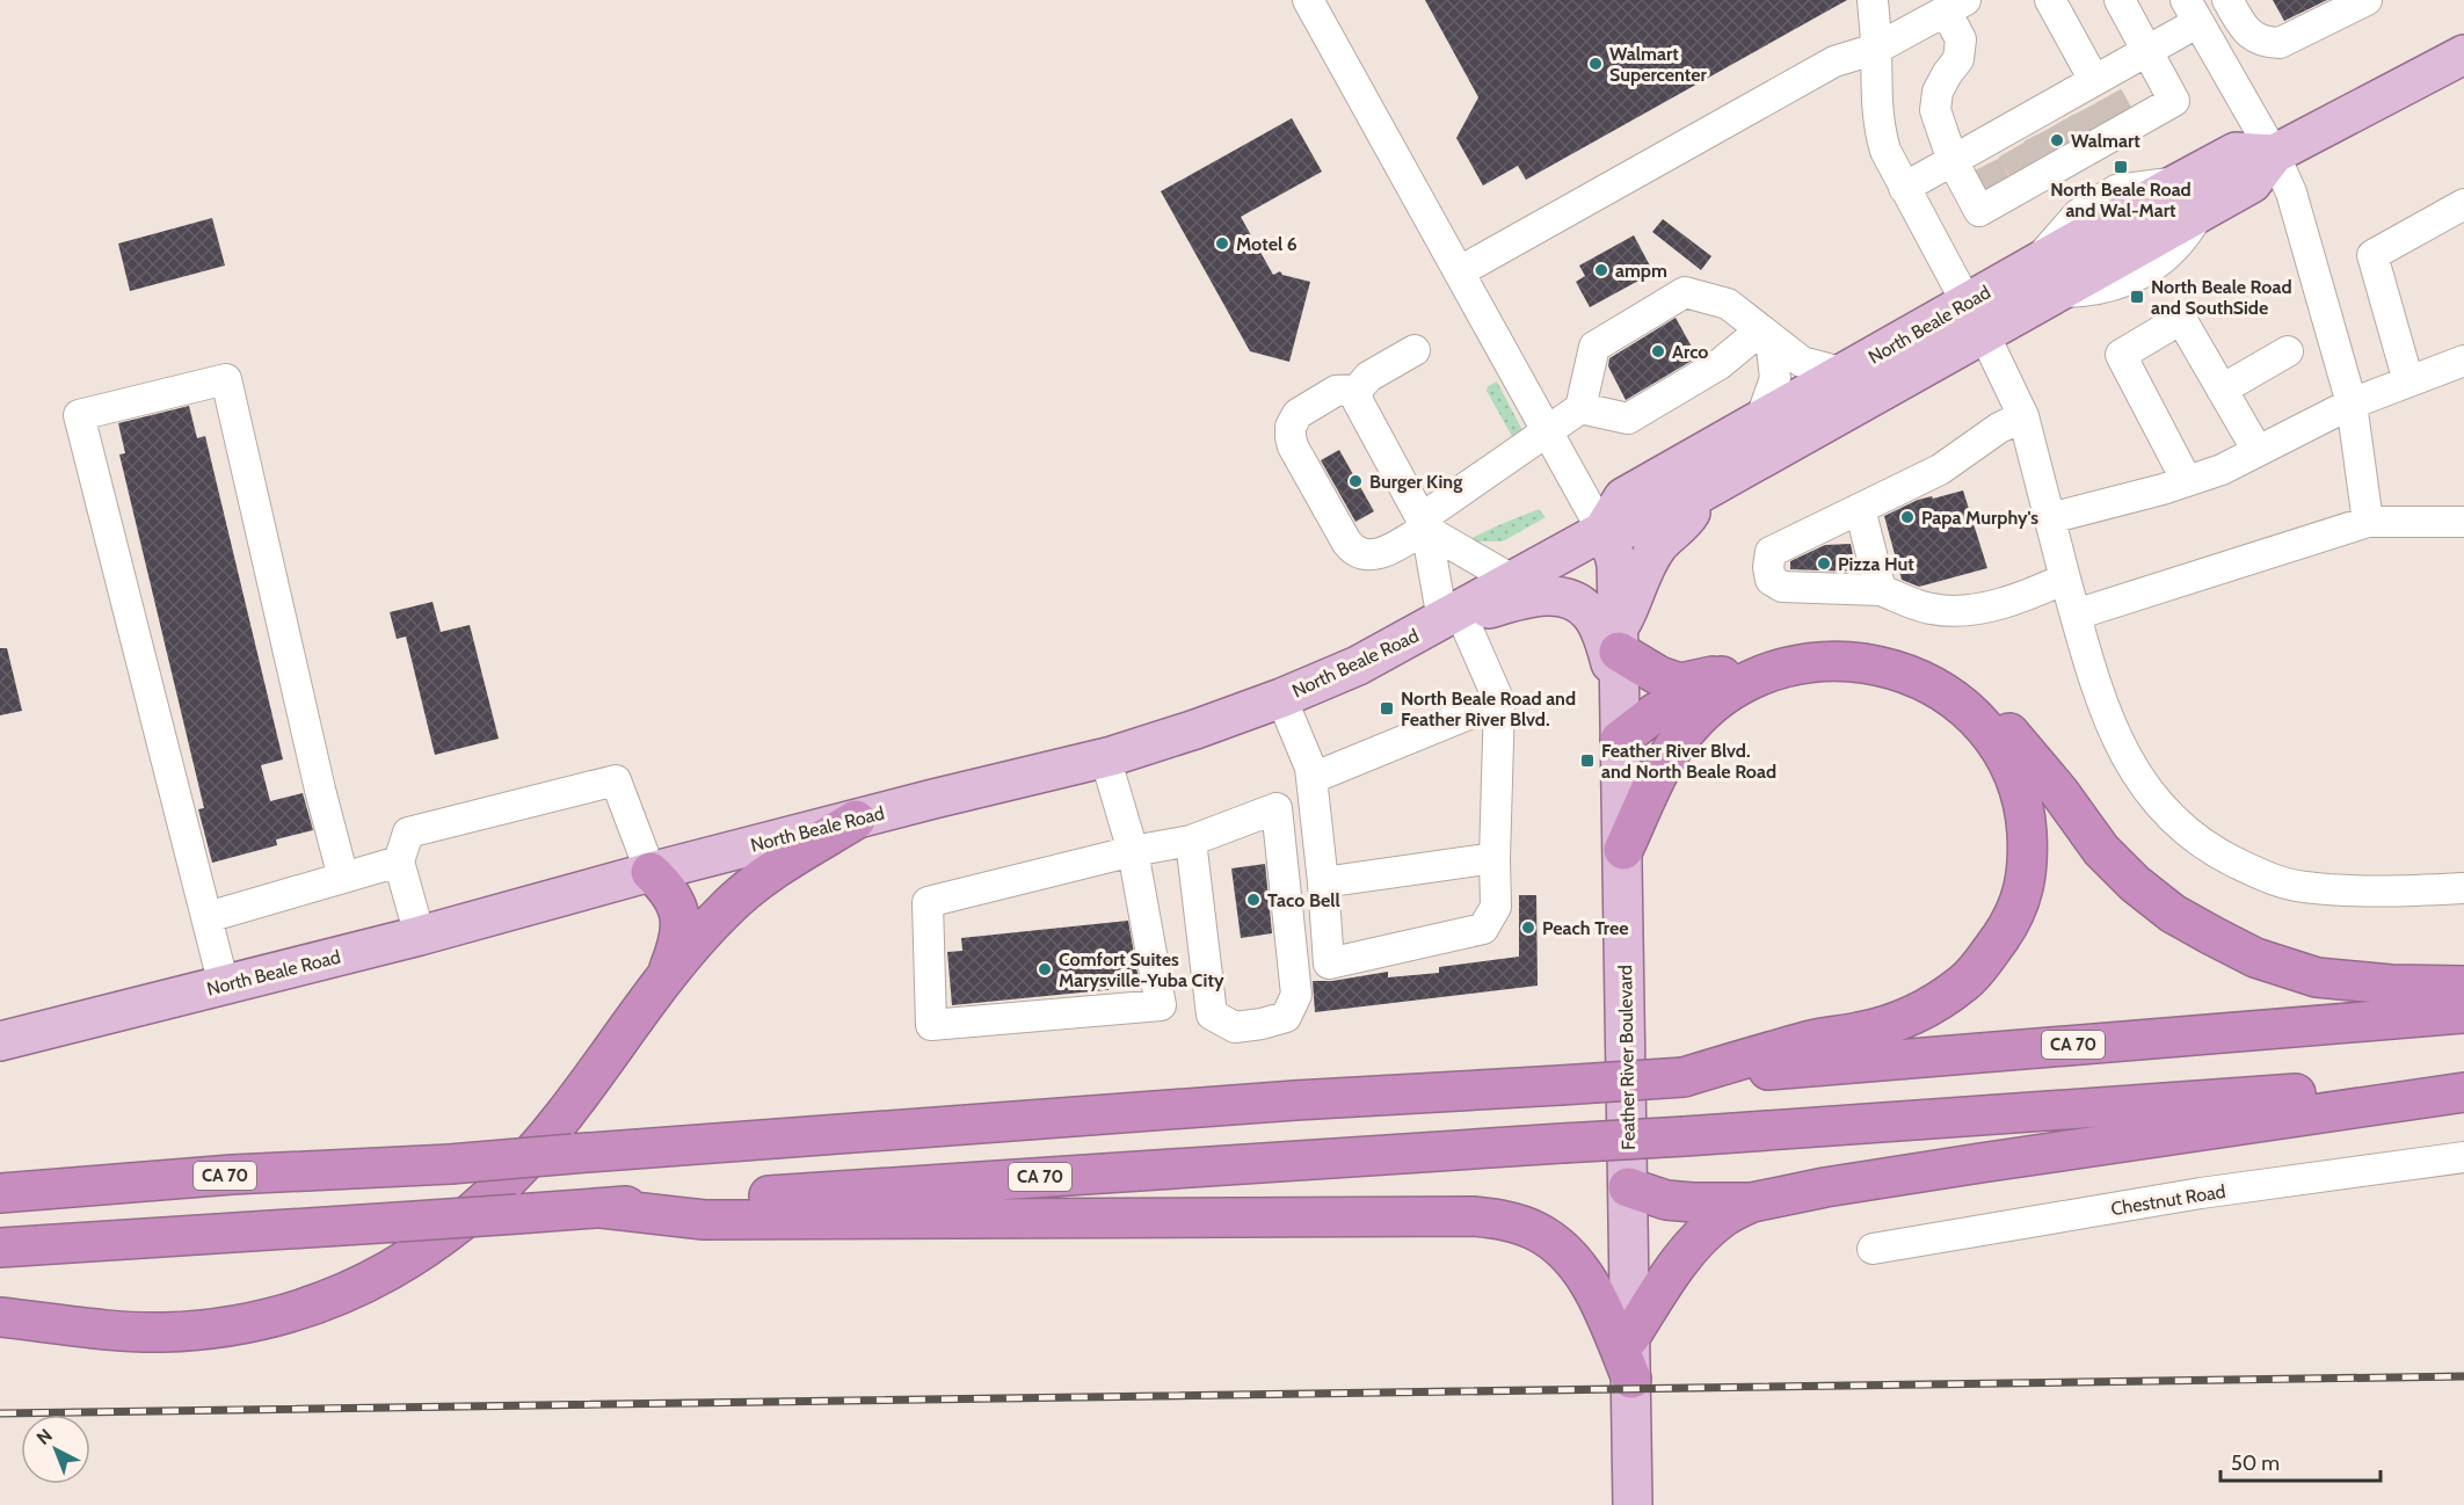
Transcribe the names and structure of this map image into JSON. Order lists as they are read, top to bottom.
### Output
{
  "streets": {
    "highway": ["CA 70"],
    "main road": ["North Beale Road", "Feather River Boulevard"],
    "lane": ["Chestnut Road"]
  },
  "crossings": [
    ["North Beale Road", "Feather River Boulevard"]
  ],
  "places": {
    "other": [
      "Walmart Supercenter",
      "Walmart",
      "Motel 6",
      "ampm",
      "Arco",
      "Burger King",
      "Papa Murphy's",
      "Pizza Hut",
      "Taco Bell",
      "Peach Tree",
      "Comfort Suites Marysville-Yuba City"
    ],
    "transit": [
      "North Beale Road and Wal-Mart",
      "North Beale Road and SouthSide",
      "North Beale Road and Feather River Blvd.",
      "Feather River Blvd. and North Beale Road"
    ]
  },
  "scale_bar": "50 m",
  "north": "top left"
}
